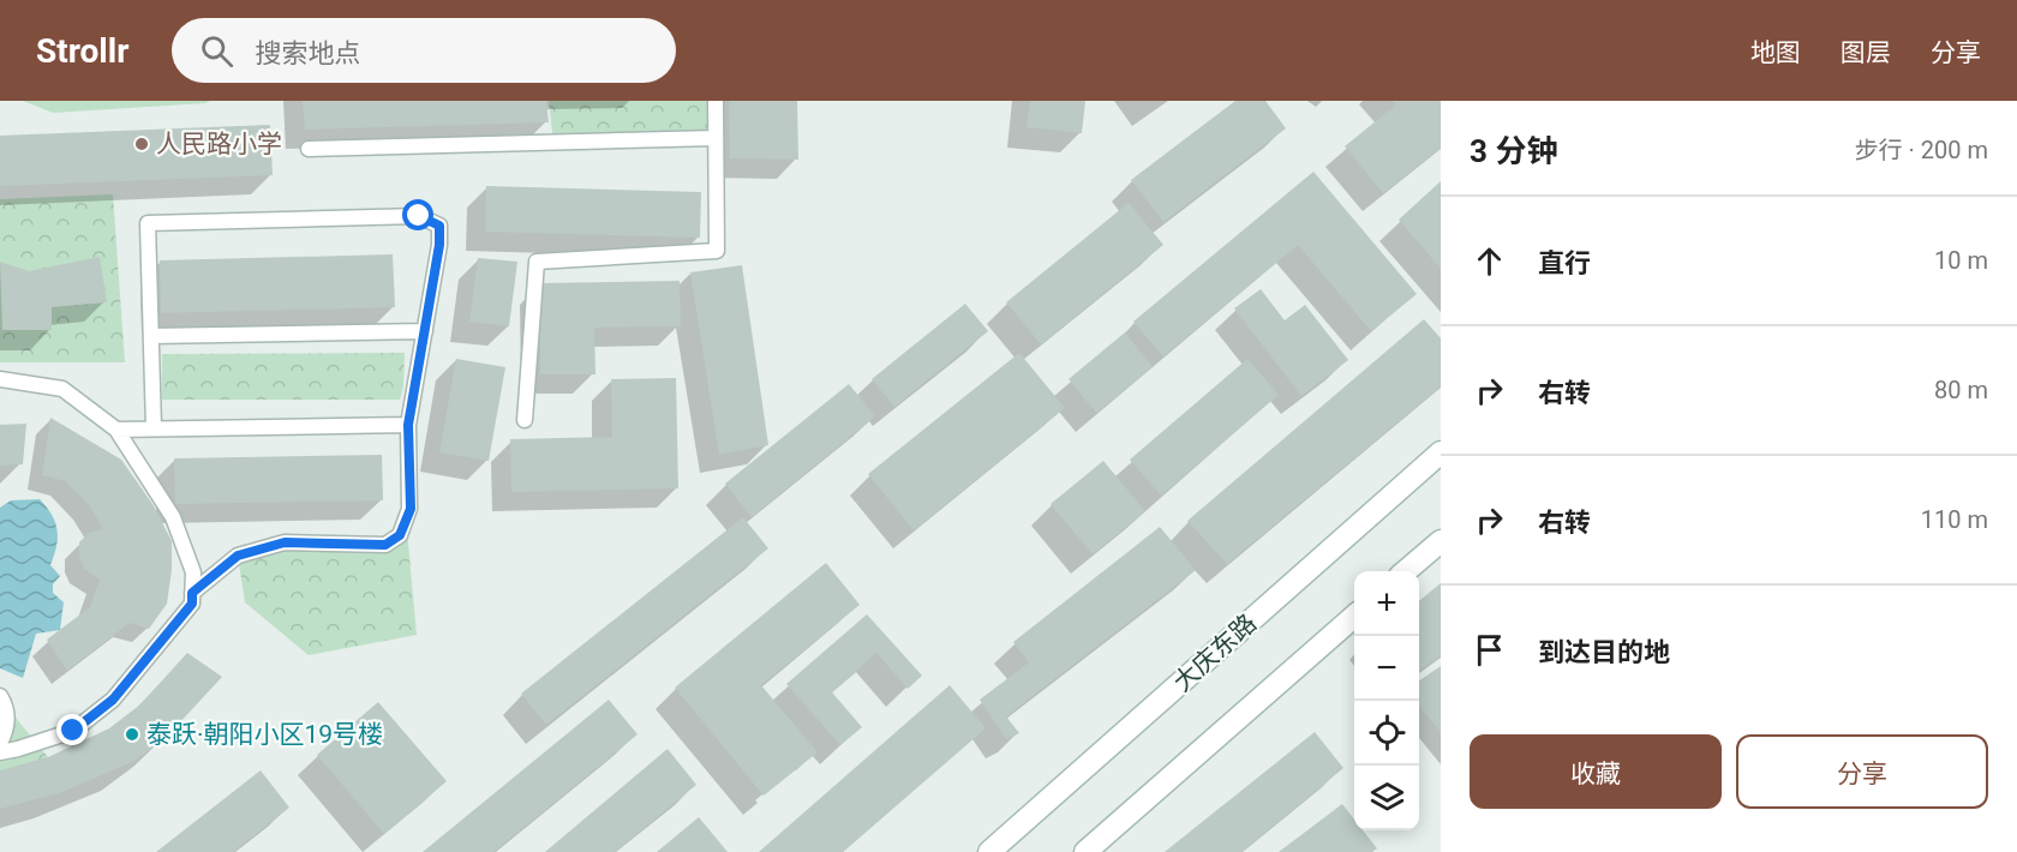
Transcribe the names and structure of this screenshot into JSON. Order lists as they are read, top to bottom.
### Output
{
  "streets": {
    "main road": ["大庆东路"]
  },
  "places": ["人民路小学", "泰跃·朝阳小区19号楼"],
  "page": {
    "header": "Strollr",
    "search": "搜索地点",
    "nav": ["地图", "图层", "分享"],
    "heading": ["3 分钟", "步行 · 200 m"],
    "list": [
      ["直行", "10 m"],
      ["右转", "80 m"],
      ["右转", "110 m"],
      "到达目的地"
    ],
    "map_buttons": ["+", "−"],
    "buttons": ["收藏", "分享"]
  }
}
